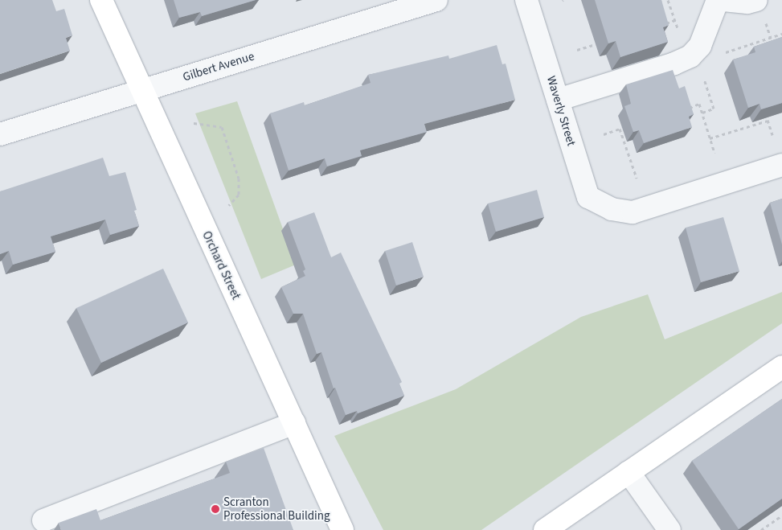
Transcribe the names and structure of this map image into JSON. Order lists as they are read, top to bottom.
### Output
{
  "streets": {
    "main road": ["Orchard Street"],
    "street": ["Gilbert Avenue", "Waverly Street"]
  },
  "crossings": [
    ["Gilbert Avenue", "Orchard Street"]
  ],
  "places": ["Scranton Professional Building"]
}
